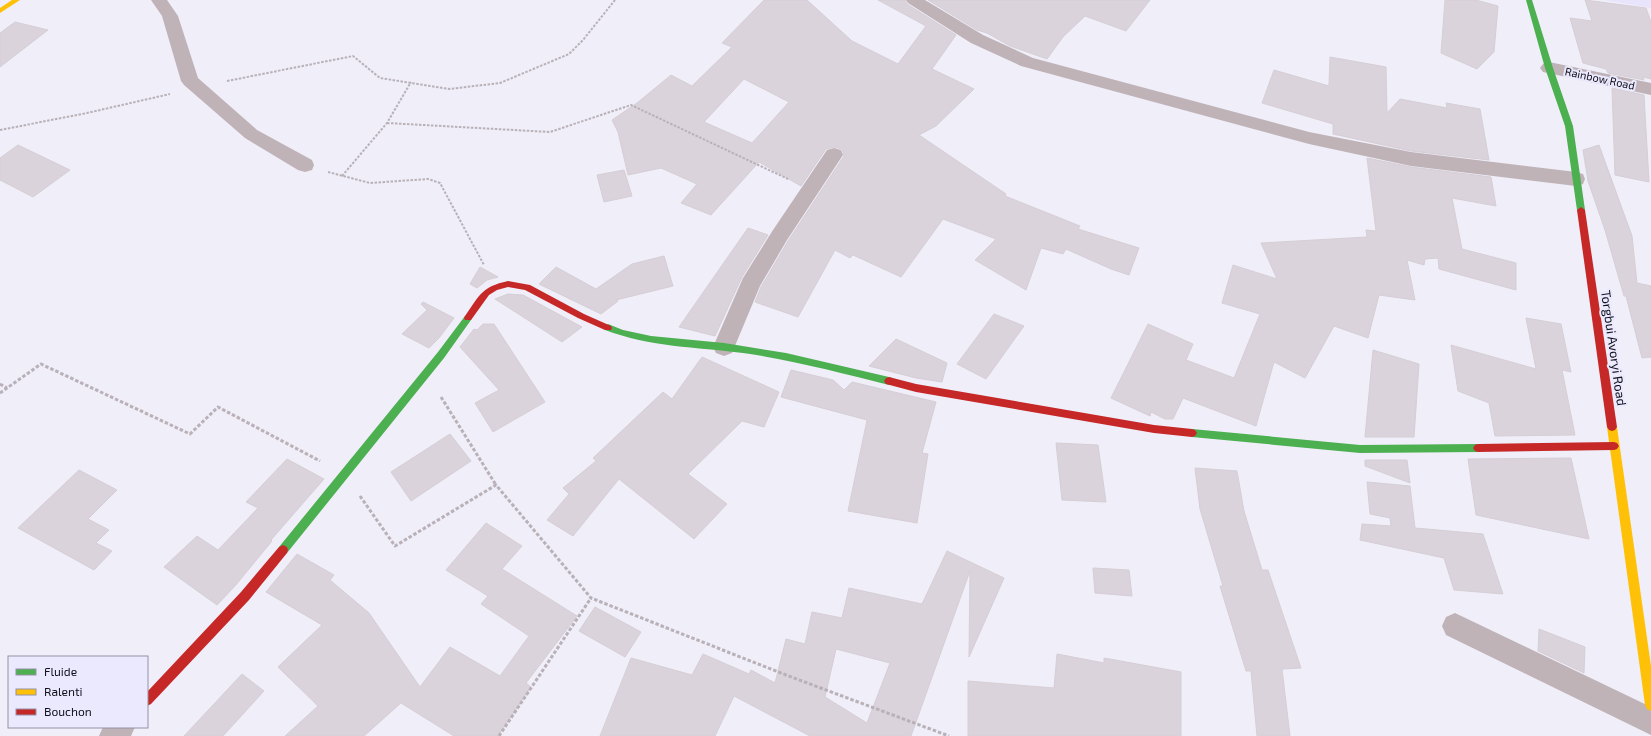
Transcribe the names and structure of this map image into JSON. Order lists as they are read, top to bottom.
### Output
{
  "streets": {
    "main road": ["Torgbui Avoryi Road"],
    "street": ["Rainbow Road"]
  },
  "crossings": [
    ["Rainbow Road", "Torgbui Avoryi Road"]
  ],
  "legend": ["Fluide", "Ralenti", "Bouchon"]
}
